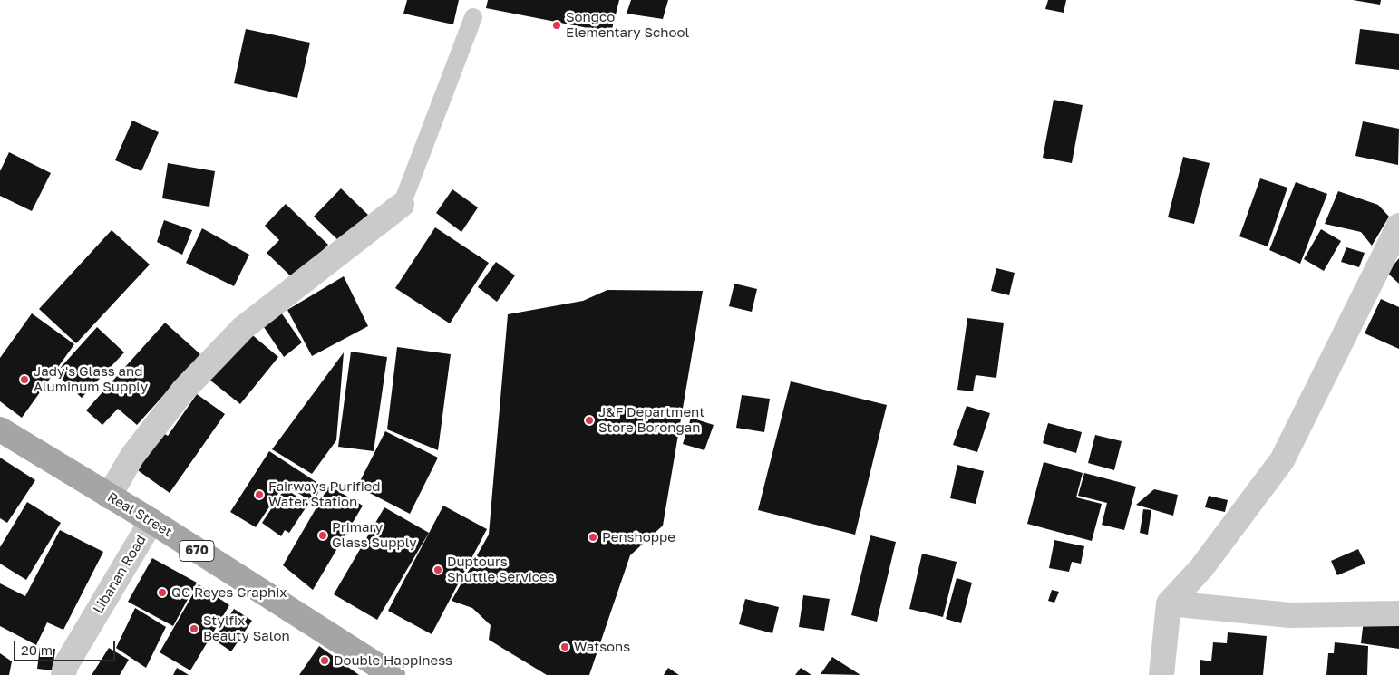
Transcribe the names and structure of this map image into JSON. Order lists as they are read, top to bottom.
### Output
{
  "streets": {
    "main road": ["Real Street", "670"],
    "street": ["Libanan Road"]
  },
  "crossings": [
    ["Real Street", "Libanan Road"]
  ],
  "places": [
    "Songco Elementary School",
    "Jady's Glass and Aluminum Supply",
    "J&F Department Store Borongan",
    "Fairways Purified Water Station",
    "Primary Glass Supply",
    "Penshoppe",
    "Duptours Shuttle Services",
    "QC Reyes Graphix",
    "Stylfix Beauty Salon",
    "Watsons",
    "Double Happiness"
  ],
  "scale_bar": "20 m"
}
